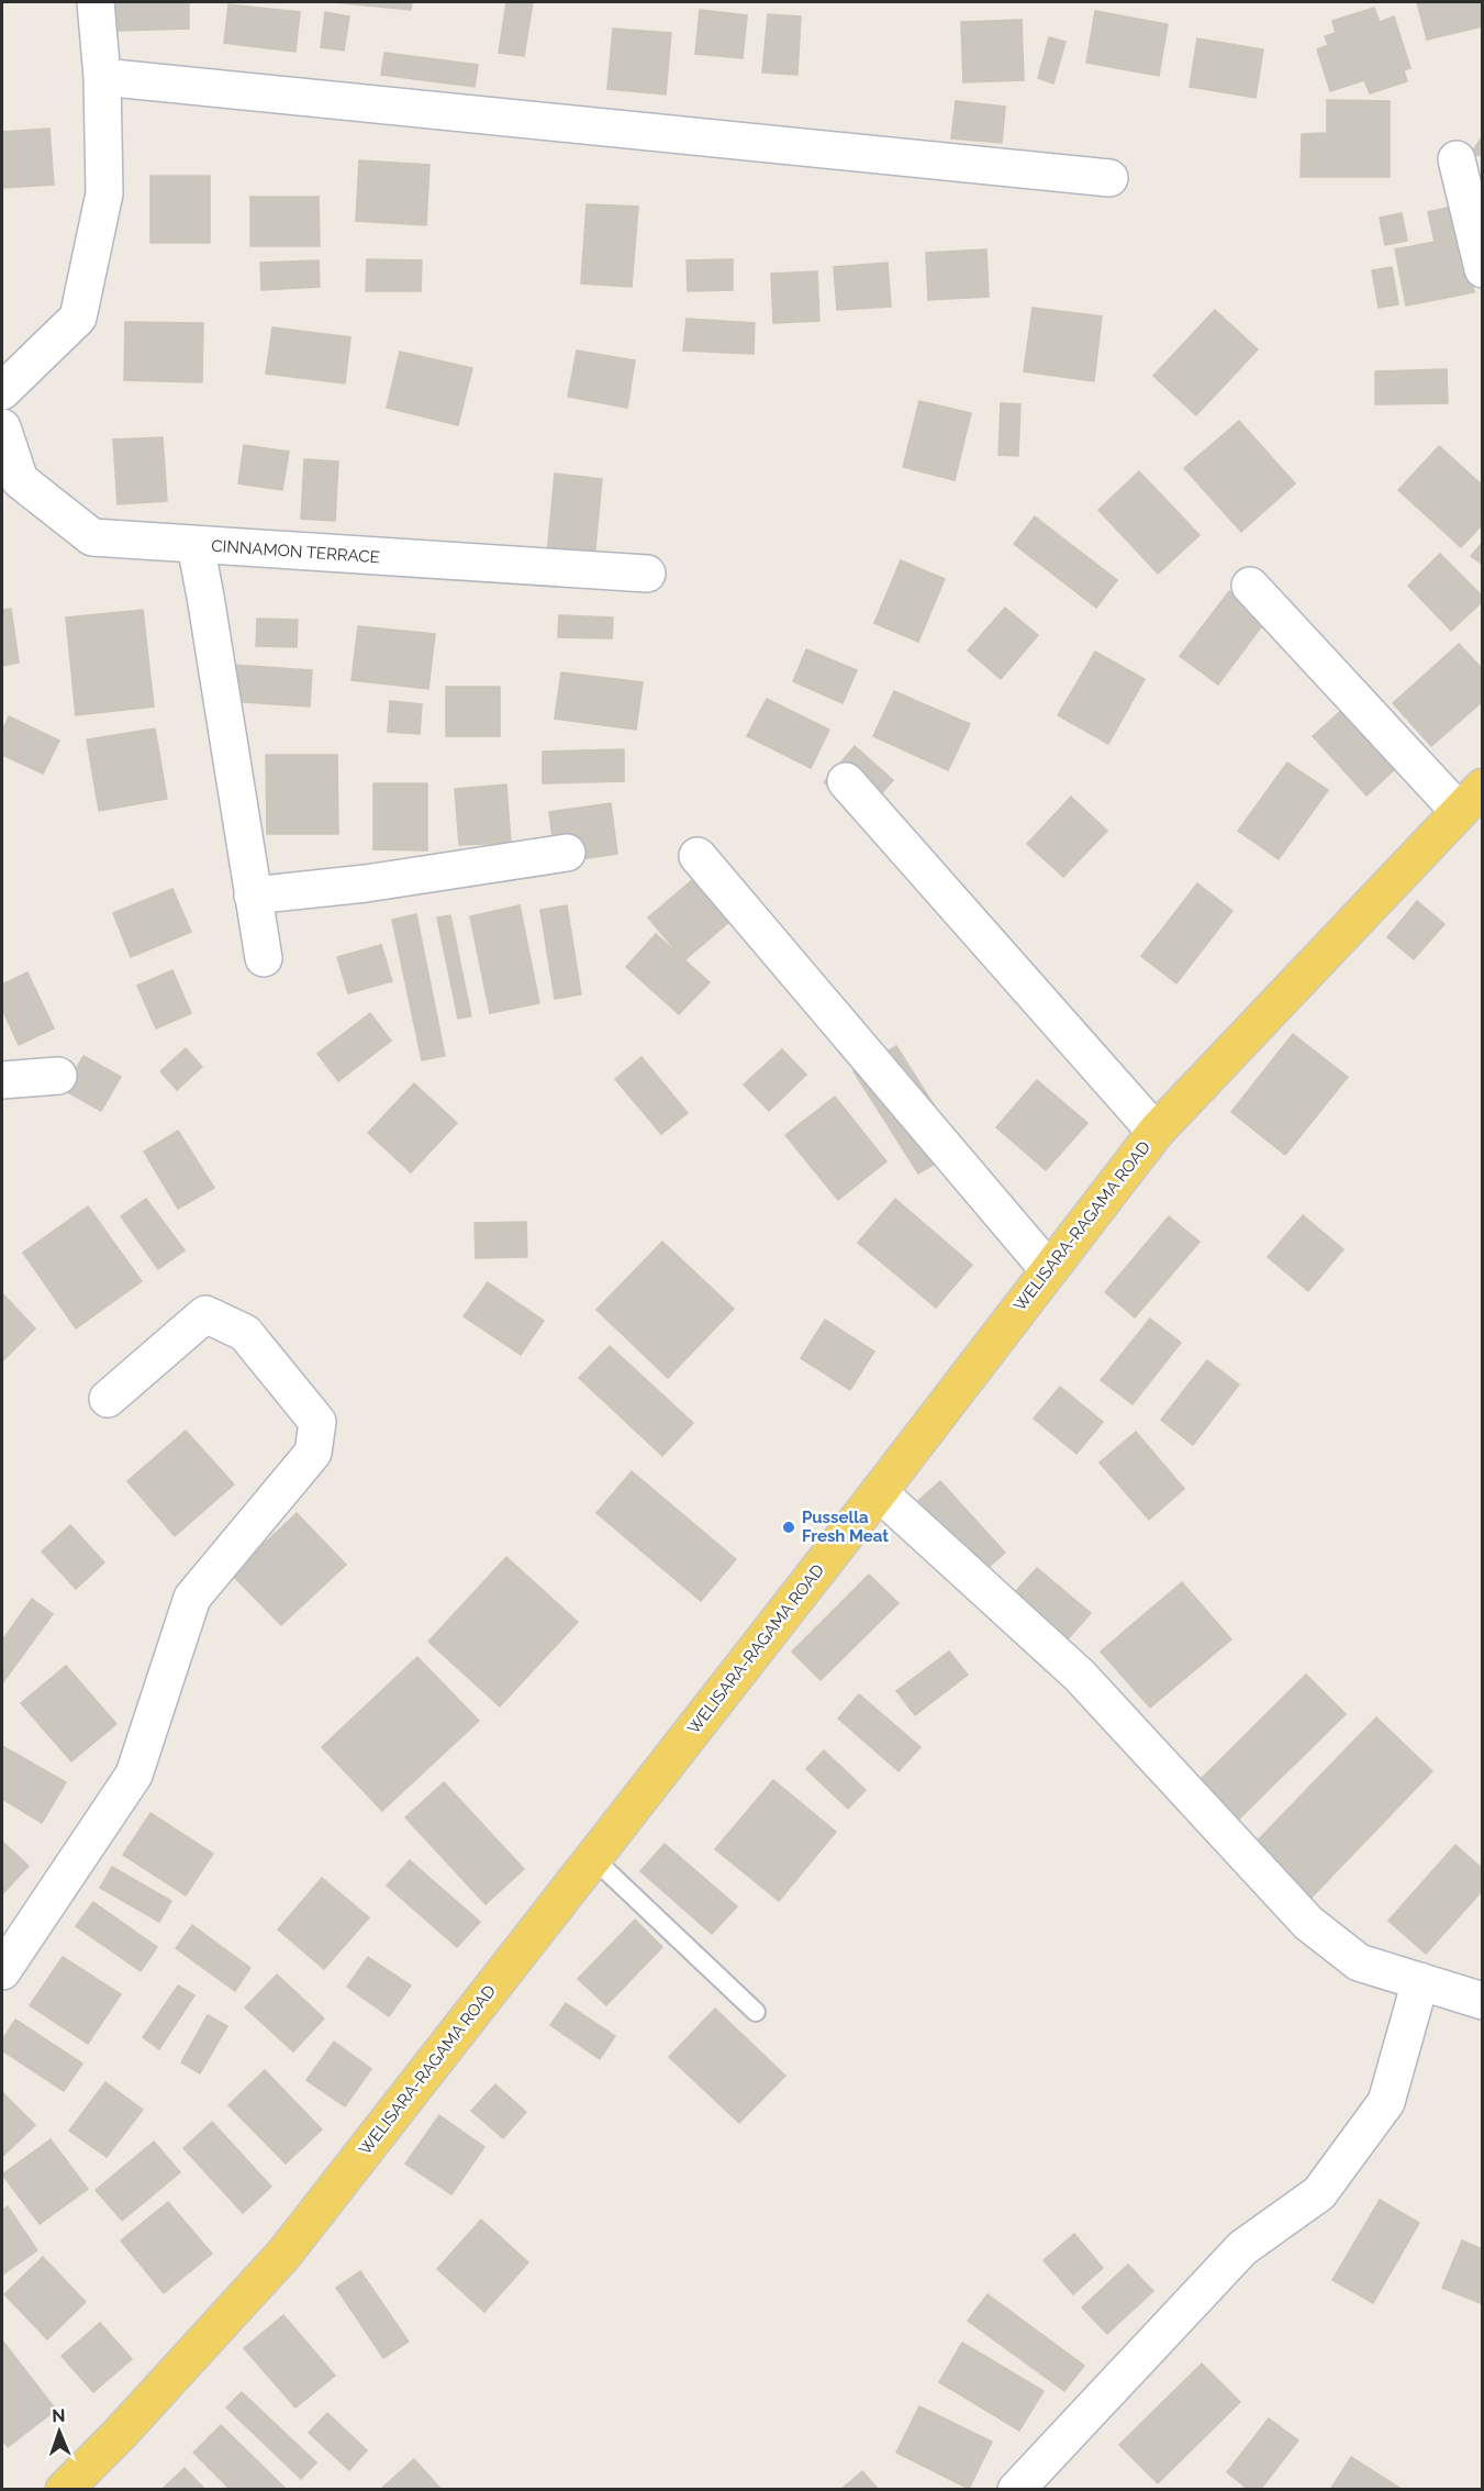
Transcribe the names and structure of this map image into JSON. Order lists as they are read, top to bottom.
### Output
{
  "streets": {
    "main road": ["WELISARA-RAGAMA ROAD"],
    "street": ["CINNAMON TERRACE"]
  },
  "places": ["Pussella Fresh Meat"],
  "north": "top"
}
